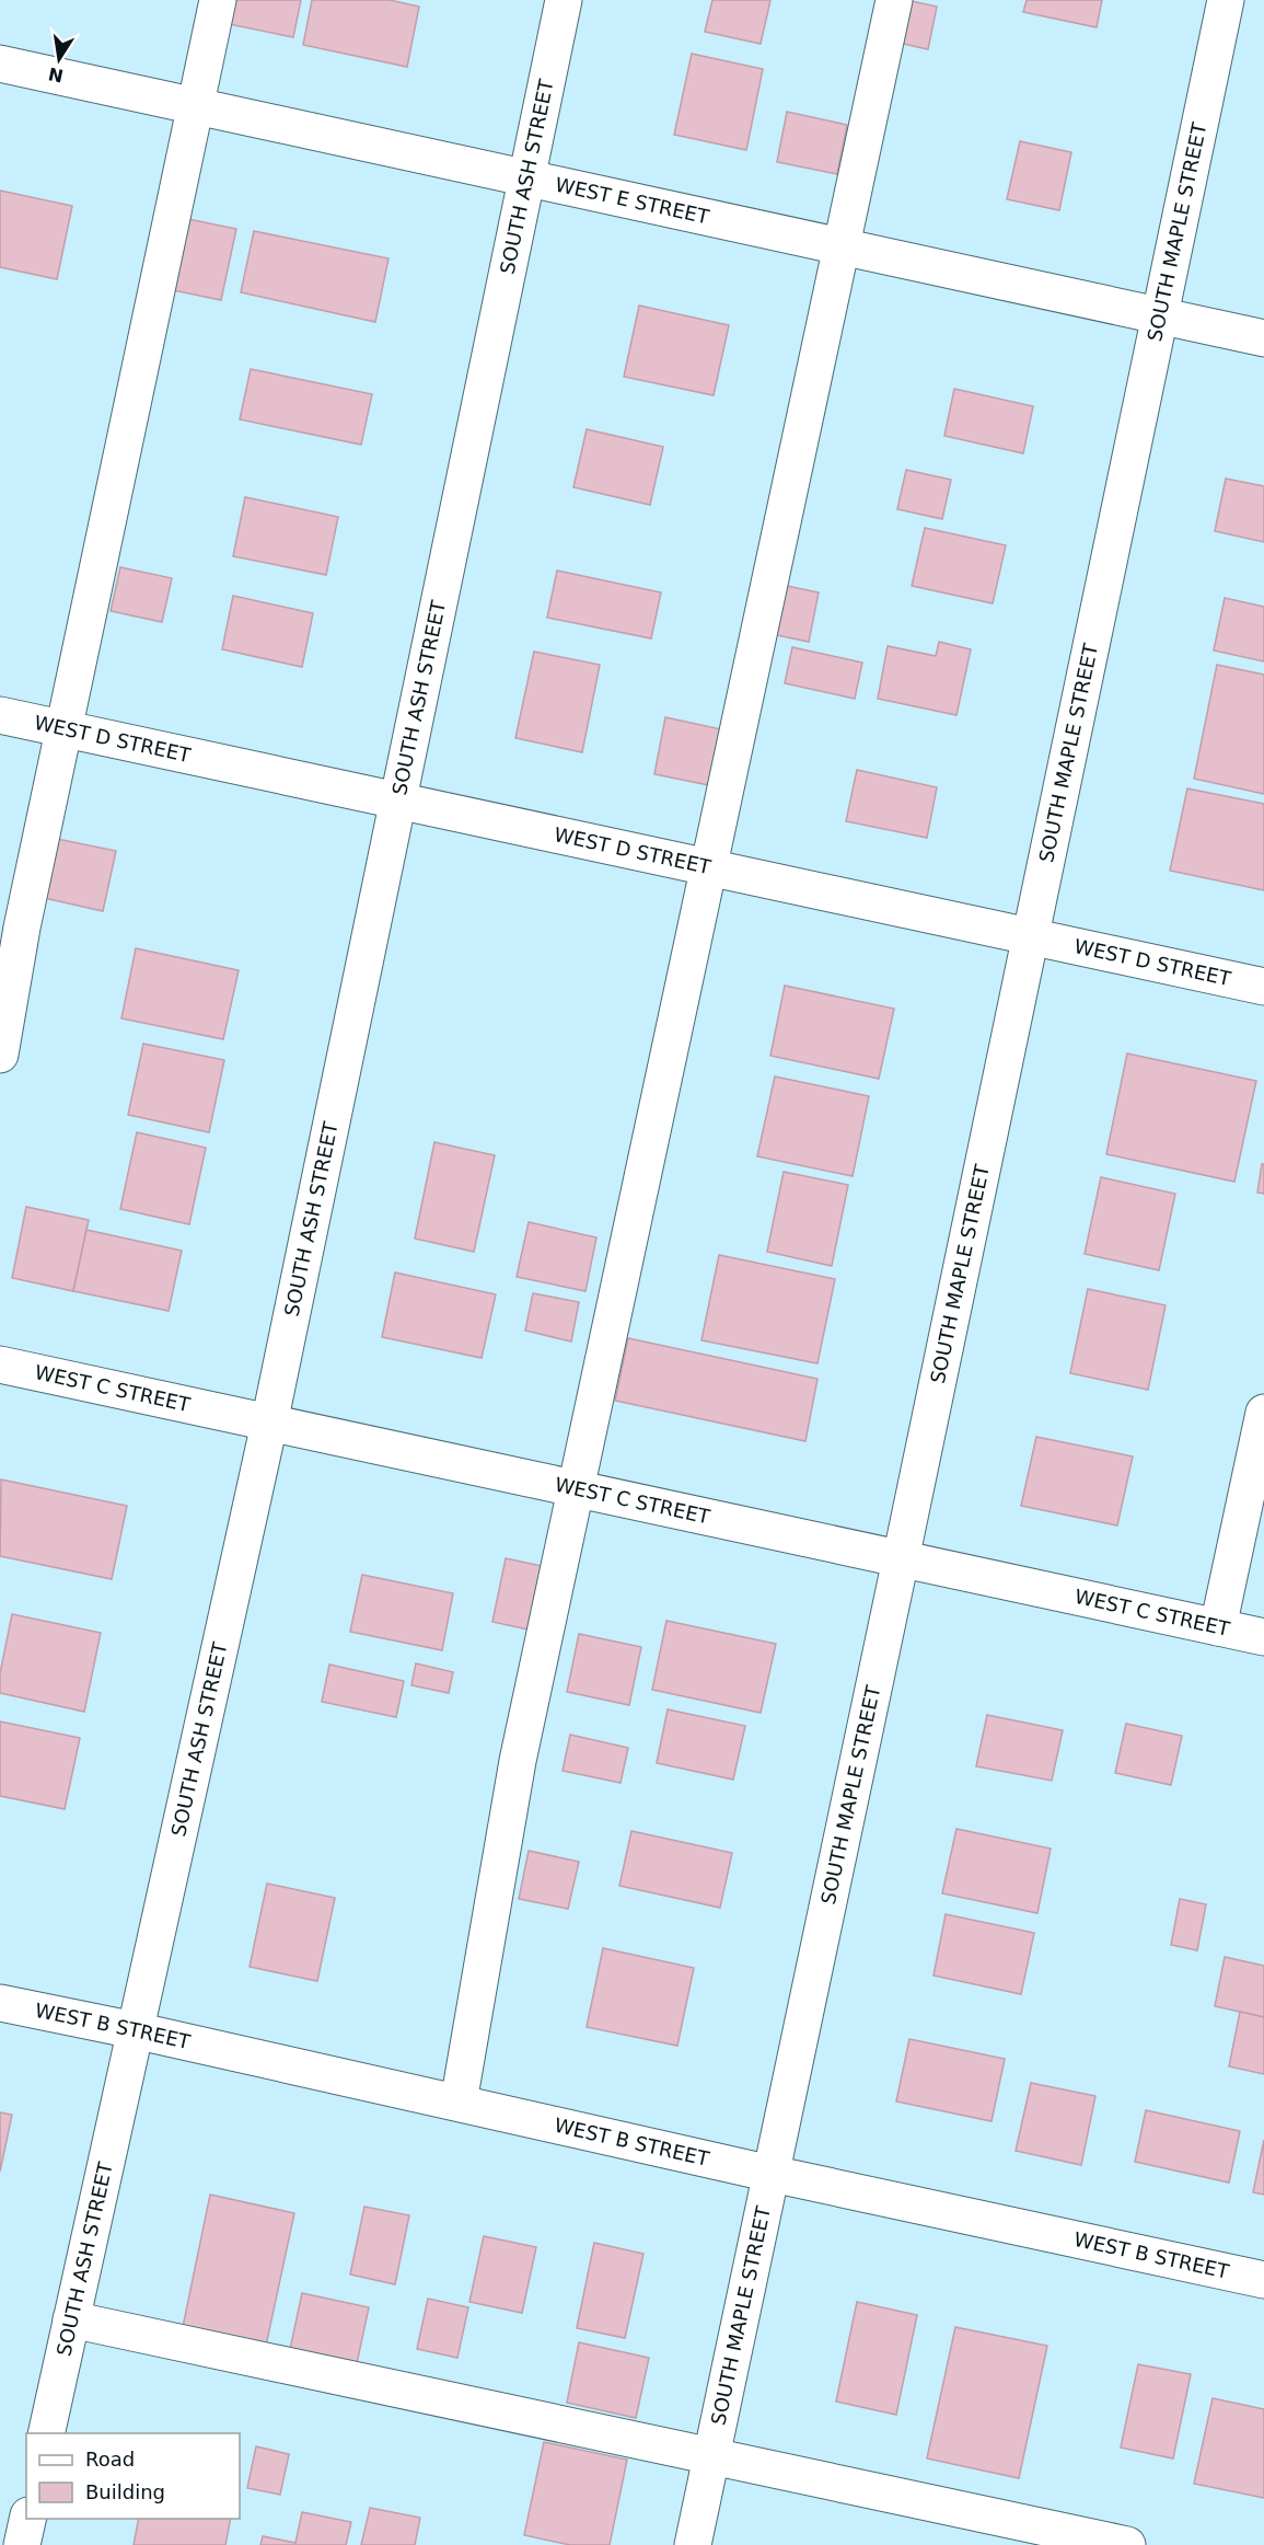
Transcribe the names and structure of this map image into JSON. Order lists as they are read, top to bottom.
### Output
{
  "streets": {
    "street": [
      "SOUTH ASH STREET",
      "WEST E STREET",
      "SOUTH MAPLE STREET",
      "WEST D STREET",
      "WEST C STREET",
      "WEST B STREET"
    ]
  },
  "crossings": [
    ["SOUTH ASH STREET", "WEST E STREET"],
    ["SOUTH ASH STREET", "WEST D STREET"],
    ["SOUTH ASH STREET", "WEST C STREET"],
    ["SOUTH ASH STREET", "WEST B STREET"],
    ["WEST E STREET", "SOUTH MAPLE STREET"],
    ["SOUTH MAPLE STREET", "WEST D STREET"],
    ["SOUTH MAPLE STREET", "WEST C STREET"],
    ["SOUTH MAPLE STREET", "WEST B STREET"]
  ],
  "legend": ["Road", "Building"],
  "north": "bottom"
}
